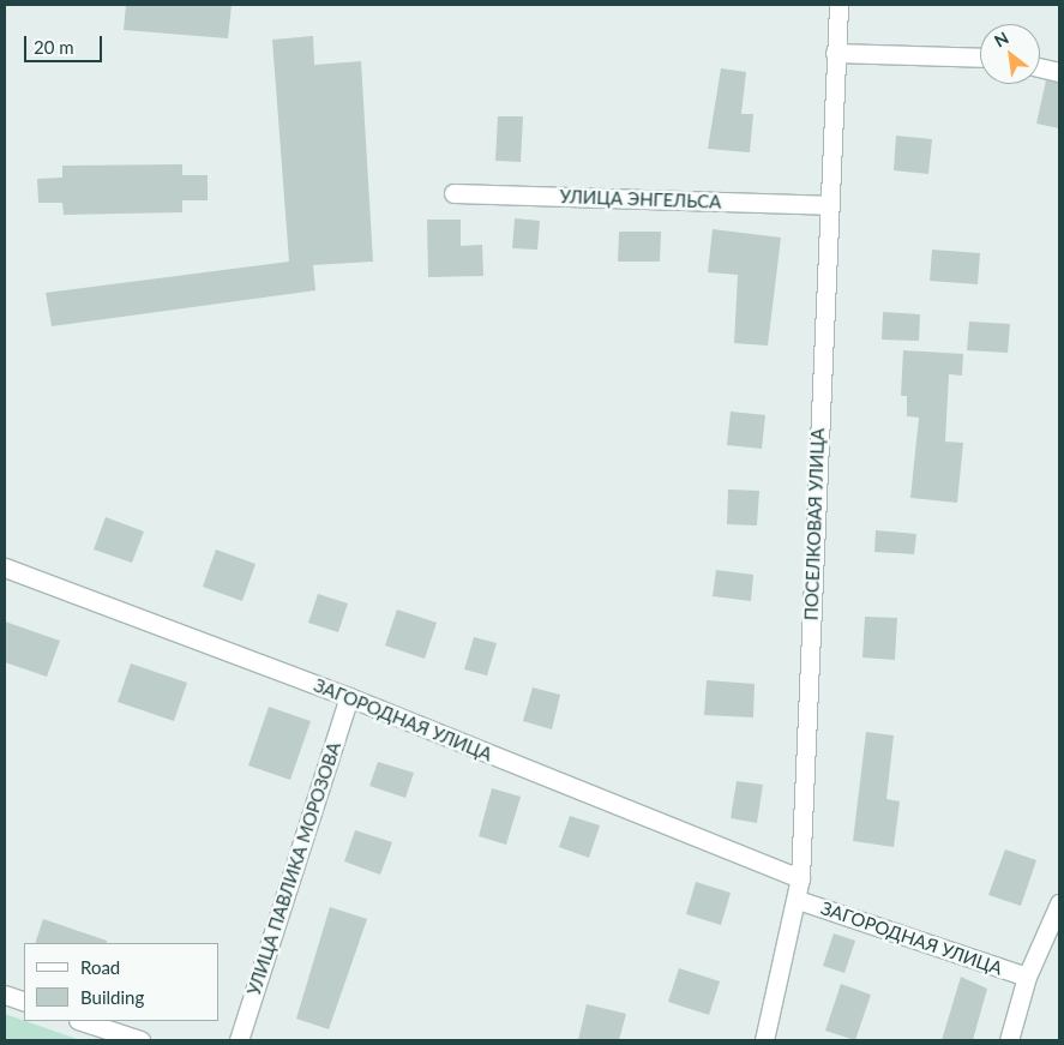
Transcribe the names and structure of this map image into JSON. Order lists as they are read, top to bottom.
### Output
{
  "streets": {
    "street": [
      "УЛИЦА ЭНГЕЛЬСА",
      "ПОСЕЛКОВАЯ УЛИЦА",
      "ЗАГОРОДНАЯ УЛИЦА",
      "УЛИЦА ПАВЛИКА МОРОЗОВА"
    ]
  },
  "crossings": [
    ["УЛИЦА ЭНГЕЛЬСА", "ПОСЕЛКОВАЯ УЛИЦА"],
    ["ПОСЕЛКОВАЯ УЛИЦА", "ЗАГОРОДНАЯ УЛИЦА"],
    ["ЗАГОРОДНАЯ УЛИЦА", "УЛИЦА ПАВЛИКА МОРОЗОВА"]
  ],
  "legend": ["Road", "Building"],
  "scale_bar": "20 m",
  "north": "top left"
}
